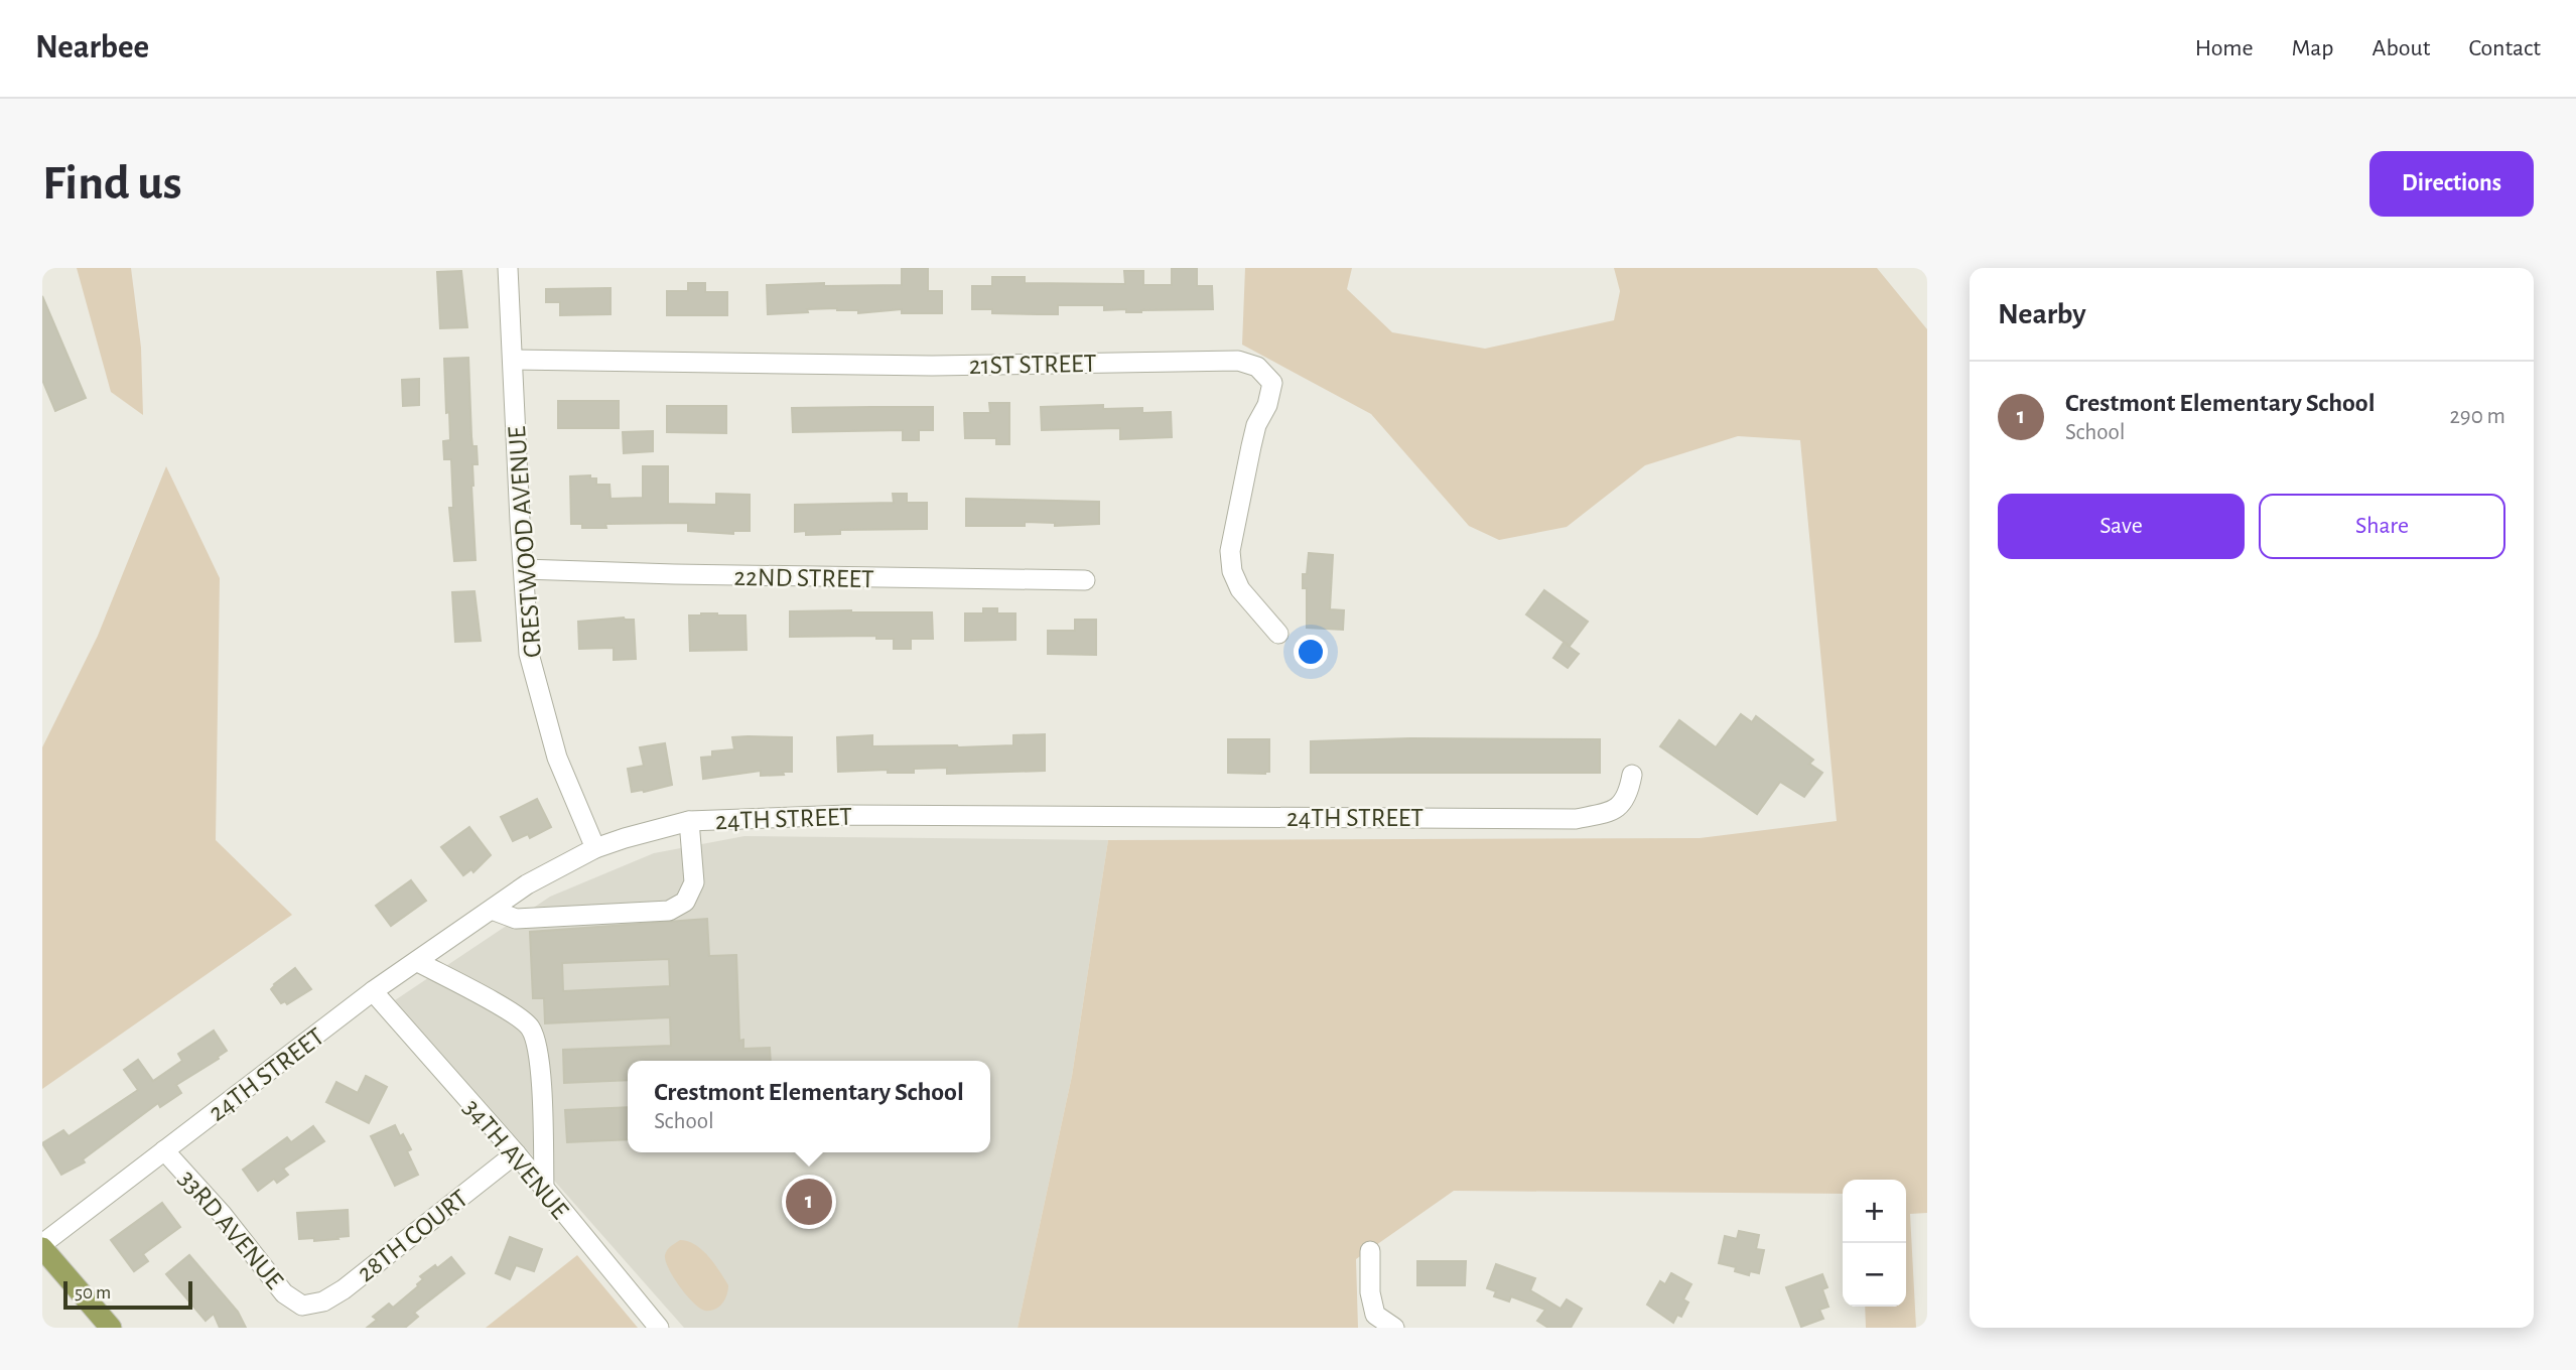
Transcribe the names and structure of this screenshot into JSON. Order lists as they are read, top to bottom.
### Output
{
  "streets": {
    "street": [
      "21ST STREET",
      "CRESTWOOD AVENUE",
      "22ND STREET",
      "24TH STREET",
      "34TH AVENUE",
      "33RD AVENUE",
      "28TH COURT"
    ]
  },
  "crossings": [
    ["21ST STREET", "CRESTWOOD AVENUE"],
    ["CRESTWOOD AVENUE", "22ND STREET"],
    ["CRESTWOOD AVENUE", "24TH STREET"],
    ["24TH STREET", "34TH AVENUE"],
    ["24TH STREET", "33RD AVENUE"],
    ["34TH AVENUE", "28TH COURT"],
    ["33RD AVENUE", "28TH COURT"]
  ],
  "scale_bar": "50 m",
  "page": {
    "header": "Nearbee",
    "nav": [
      "Home",
      "Map",
      "About",
      "Contact"
    ],
    "buttons": [
      "Directions",
      ["Save", "Share"]
    ],
    "title": "Find us",
    "heading": "Nearby",
    "list": [
      {
        "mark": "1",
        "name": "Crestmont Elementary School",
        "note": "School",
        "value": "290 m"
      }
    ],
    "popup": ["Crestmont Elementary School", "School"],
    "pins": "1",
    "map_buttons": ["+", "−"],
    "scale": "50 m"
  }
}
